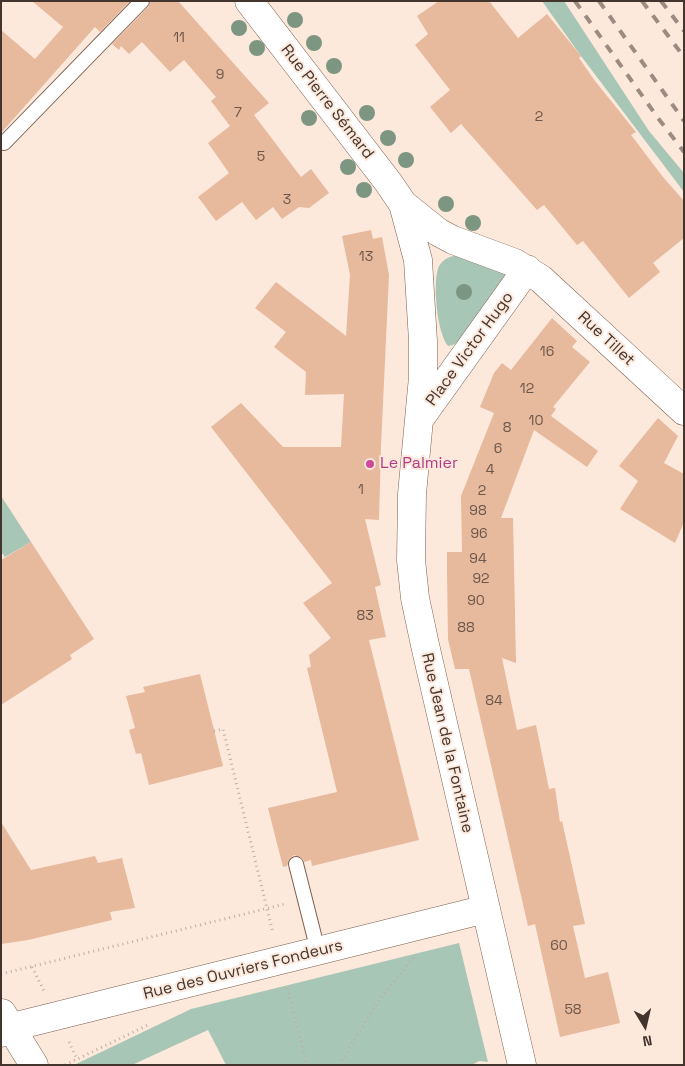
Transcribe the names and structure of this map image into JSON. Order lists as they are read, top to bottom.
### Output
{
  "streets": {
    "street": [
      "Rue Pierre Sémard",
      "Rue Tillet",
      "Place Victor Hugo",
      "Rue Jean de la Fontaine",
      "Rue des Ouvriers Fondeurs"
    ]
  },
  "crossings": [
    ["Rue Pierre Sémard", "Place Victor Hugo"],
    ["Rue Tillet", "Place Victor Hugo"],
    ["Place Victor Hugo", "Rue Jean de la Fontaine"],
    ["Rue Jean de la Fontaine", "Rue des Ouvriers Fondeurs"]
  ],
  "places": ["Le Palmier"],
  "house_numbers": [
    "11",
    "9",
    "7",
    "2",
    "5",
    "3",
    "13",
    "16",
    "12",
    "10",
    "8",
    "6",
    "4",
    "1",
    "2",
    "98",
    "96",
    "94",
    "92",
    "90",
    "83",
    "88",
    "84",
    "60",
    "58"
  ],
  "north": "bottom"
}
